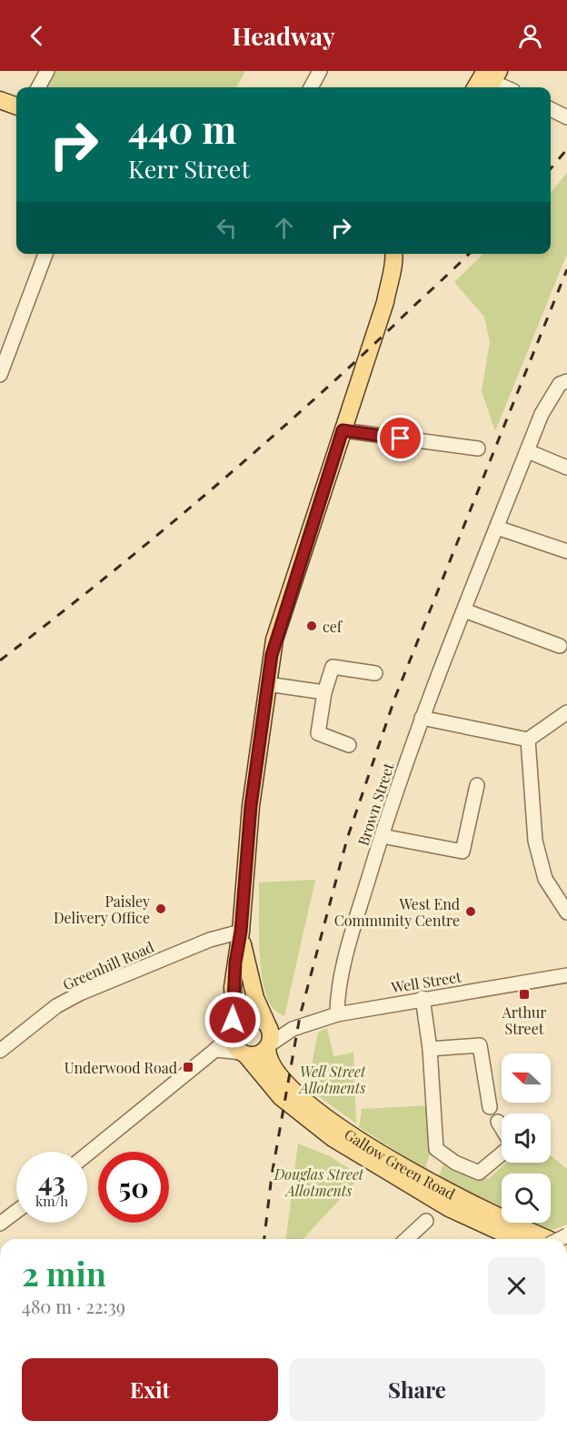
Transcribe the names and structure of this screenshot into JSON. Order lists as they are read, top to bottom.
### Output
{
  "streets": {
    "main road": ["Gallow Green Road"],
    "street": ["Brown Street", "Greenhill Road", "Well Street"]
  },
  "crossings": [
    ["Brown Street", "Well Street"],
    ["Well Street", "Gallow Green Road"]
  ],
  "parks": ["Well Street Allotments", "Douglas Street Allotments"],
  "places": {
    "other": ["cef", "Paisley Delivery Office", "West End Community Centre"],
    "transit": ["Arthur Street", "Underwood Road"]
  },
  "north": "left",
  "page": {
    "header": "Headway",
    "turn": ["440 m", "Kerr Street"],
    "speed": "43 km/h",
    "limit": "50",
    "heading": ["2 min", "480 m · 22:39"],
    "buttons": ["Exit", "Share"]
  }
}
